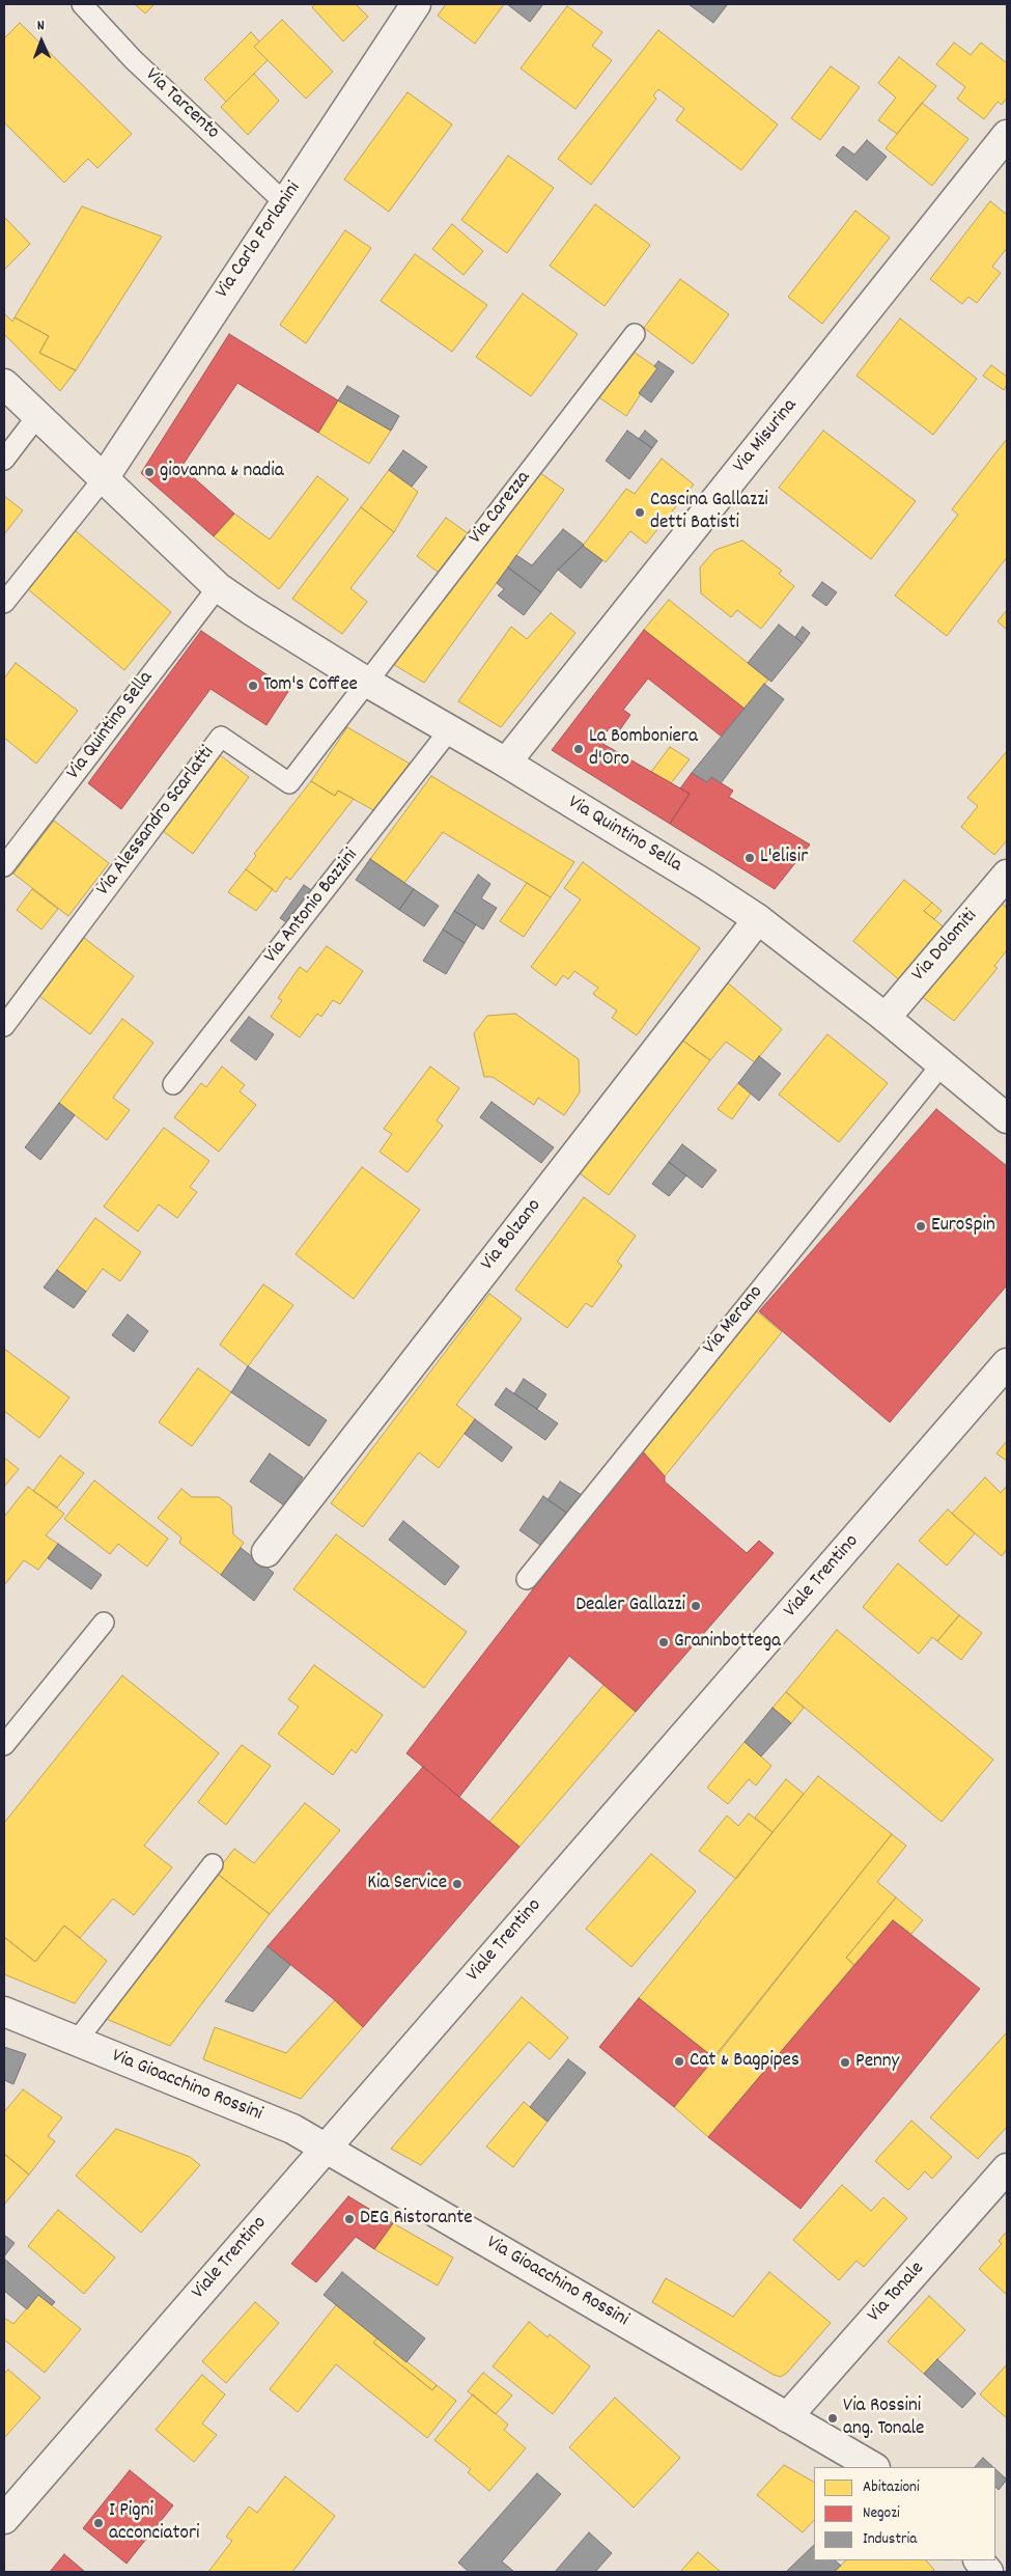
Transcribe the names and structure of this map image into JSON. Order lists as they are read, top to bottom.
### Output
{
  "streets": {
    "street": [
      "Via Carlo Forlanini",
      "Via Misurina",
      "Via Quintino Sella",
      "Via Dolomiti",
      "Via Bolzano",
      "Viale Trentino",
      "Via Gioacchino Rossini",
      "Via Tonale"
    ],
    "lane": [
      "Via Tarcento",
      "Via Carezza",
      "Via Alessandro Scarlatti",
      "Via Antonio Bazzini",
      "Via Merano"
    ]
  },
  "crossings": [
    ["Via Tarcento", "Via Carlo Forlanini"],
    ["Via Carlo Forlanini", "Via Quintino Sella"],
    ["Via Misurina", "Via Quintino Sella"],
    ["Via Carezza", "Via Quintino Sella"],
    ["Via Carezza", "Via Alessandro Scarlatti"],
    ["Via Quintino Sella", "Via Alessandro Scarlatti"],
    ["Via Quintino Sella", "Via Antonio Bazzini"],
    ["Via Quintino Sella", "Via Dolomiti"],
    ["Via Quintino Sella", "Via Bolzano"],
    ["Via Quintino Sella", "Via Merano"],
    ["Viale Trentino", "Via Gioacchino Rossini"],
    ["Via Gioacchino Rossini", "Via Tonale"]
  ],
  "places": [
    "giovanna & nadia",
    "Cascina Gallazzi detti Batisti",
    "Tom's Coffee",
    "La Bomboniera d'Oro",
    "L'elisir",
    "EuroSpin",
    "Dealer Gallazzi",
    "Graninbottega",
    "Kia Service",
    "Cat & Bagpipes",
    "Penny",
    "DEG Ristorante",
    "Via Rossini ang. Tonale",
    "I Pigni acconciatori"
  ],
  "legend": ["Abitazioni", "Negozi", "Industria"],
  "north": "top"
}
